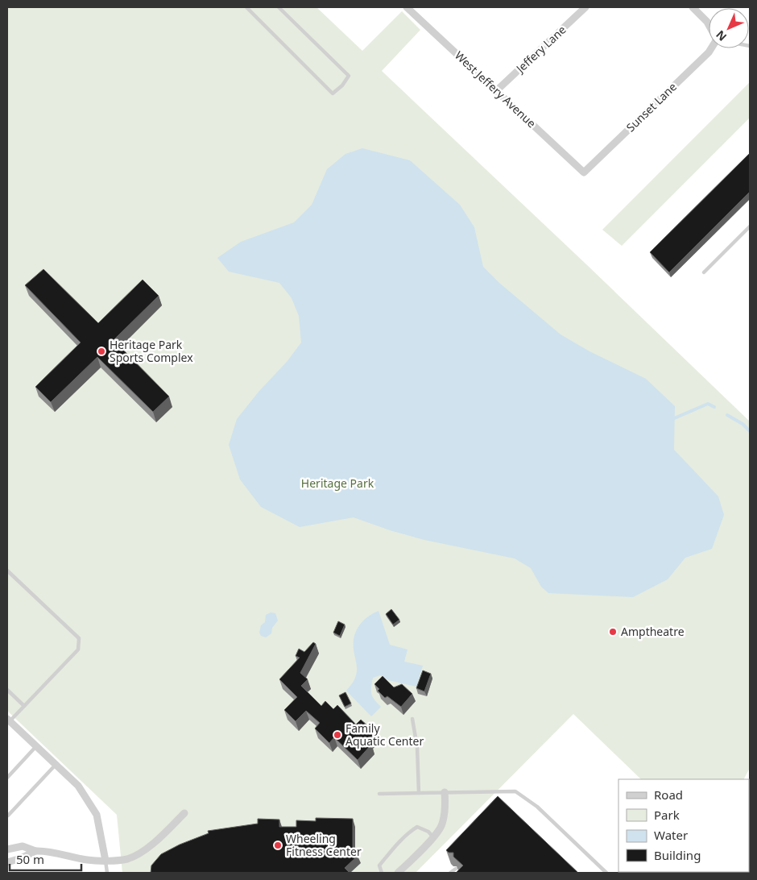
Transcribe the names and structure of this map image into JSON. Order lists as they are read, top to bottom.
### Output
{
  "streets": {
    "street": ["Jeffery Lane", "West Jeffery Avenue", "Sunset Lane"]
  },
  "crossings": [
    ["Jeffery Lane", "West Jeffery Avenue"],
    ["West Jeffery Avenue", "Sunset Lane"]
  ],
  "parks": ["Heritage Park"],
  "places": [
    "Heritage Park Sports Complex",
    "Amptheatre",
    "Family Aquatic Center",
    "Wheeling Fitness Center"
  ],
  "legend": [
    "Road",
    "Park",
    "Water",
    "Building"
  ],
  "scale_bar": "50 m",
  "north": "bottom left"
}
